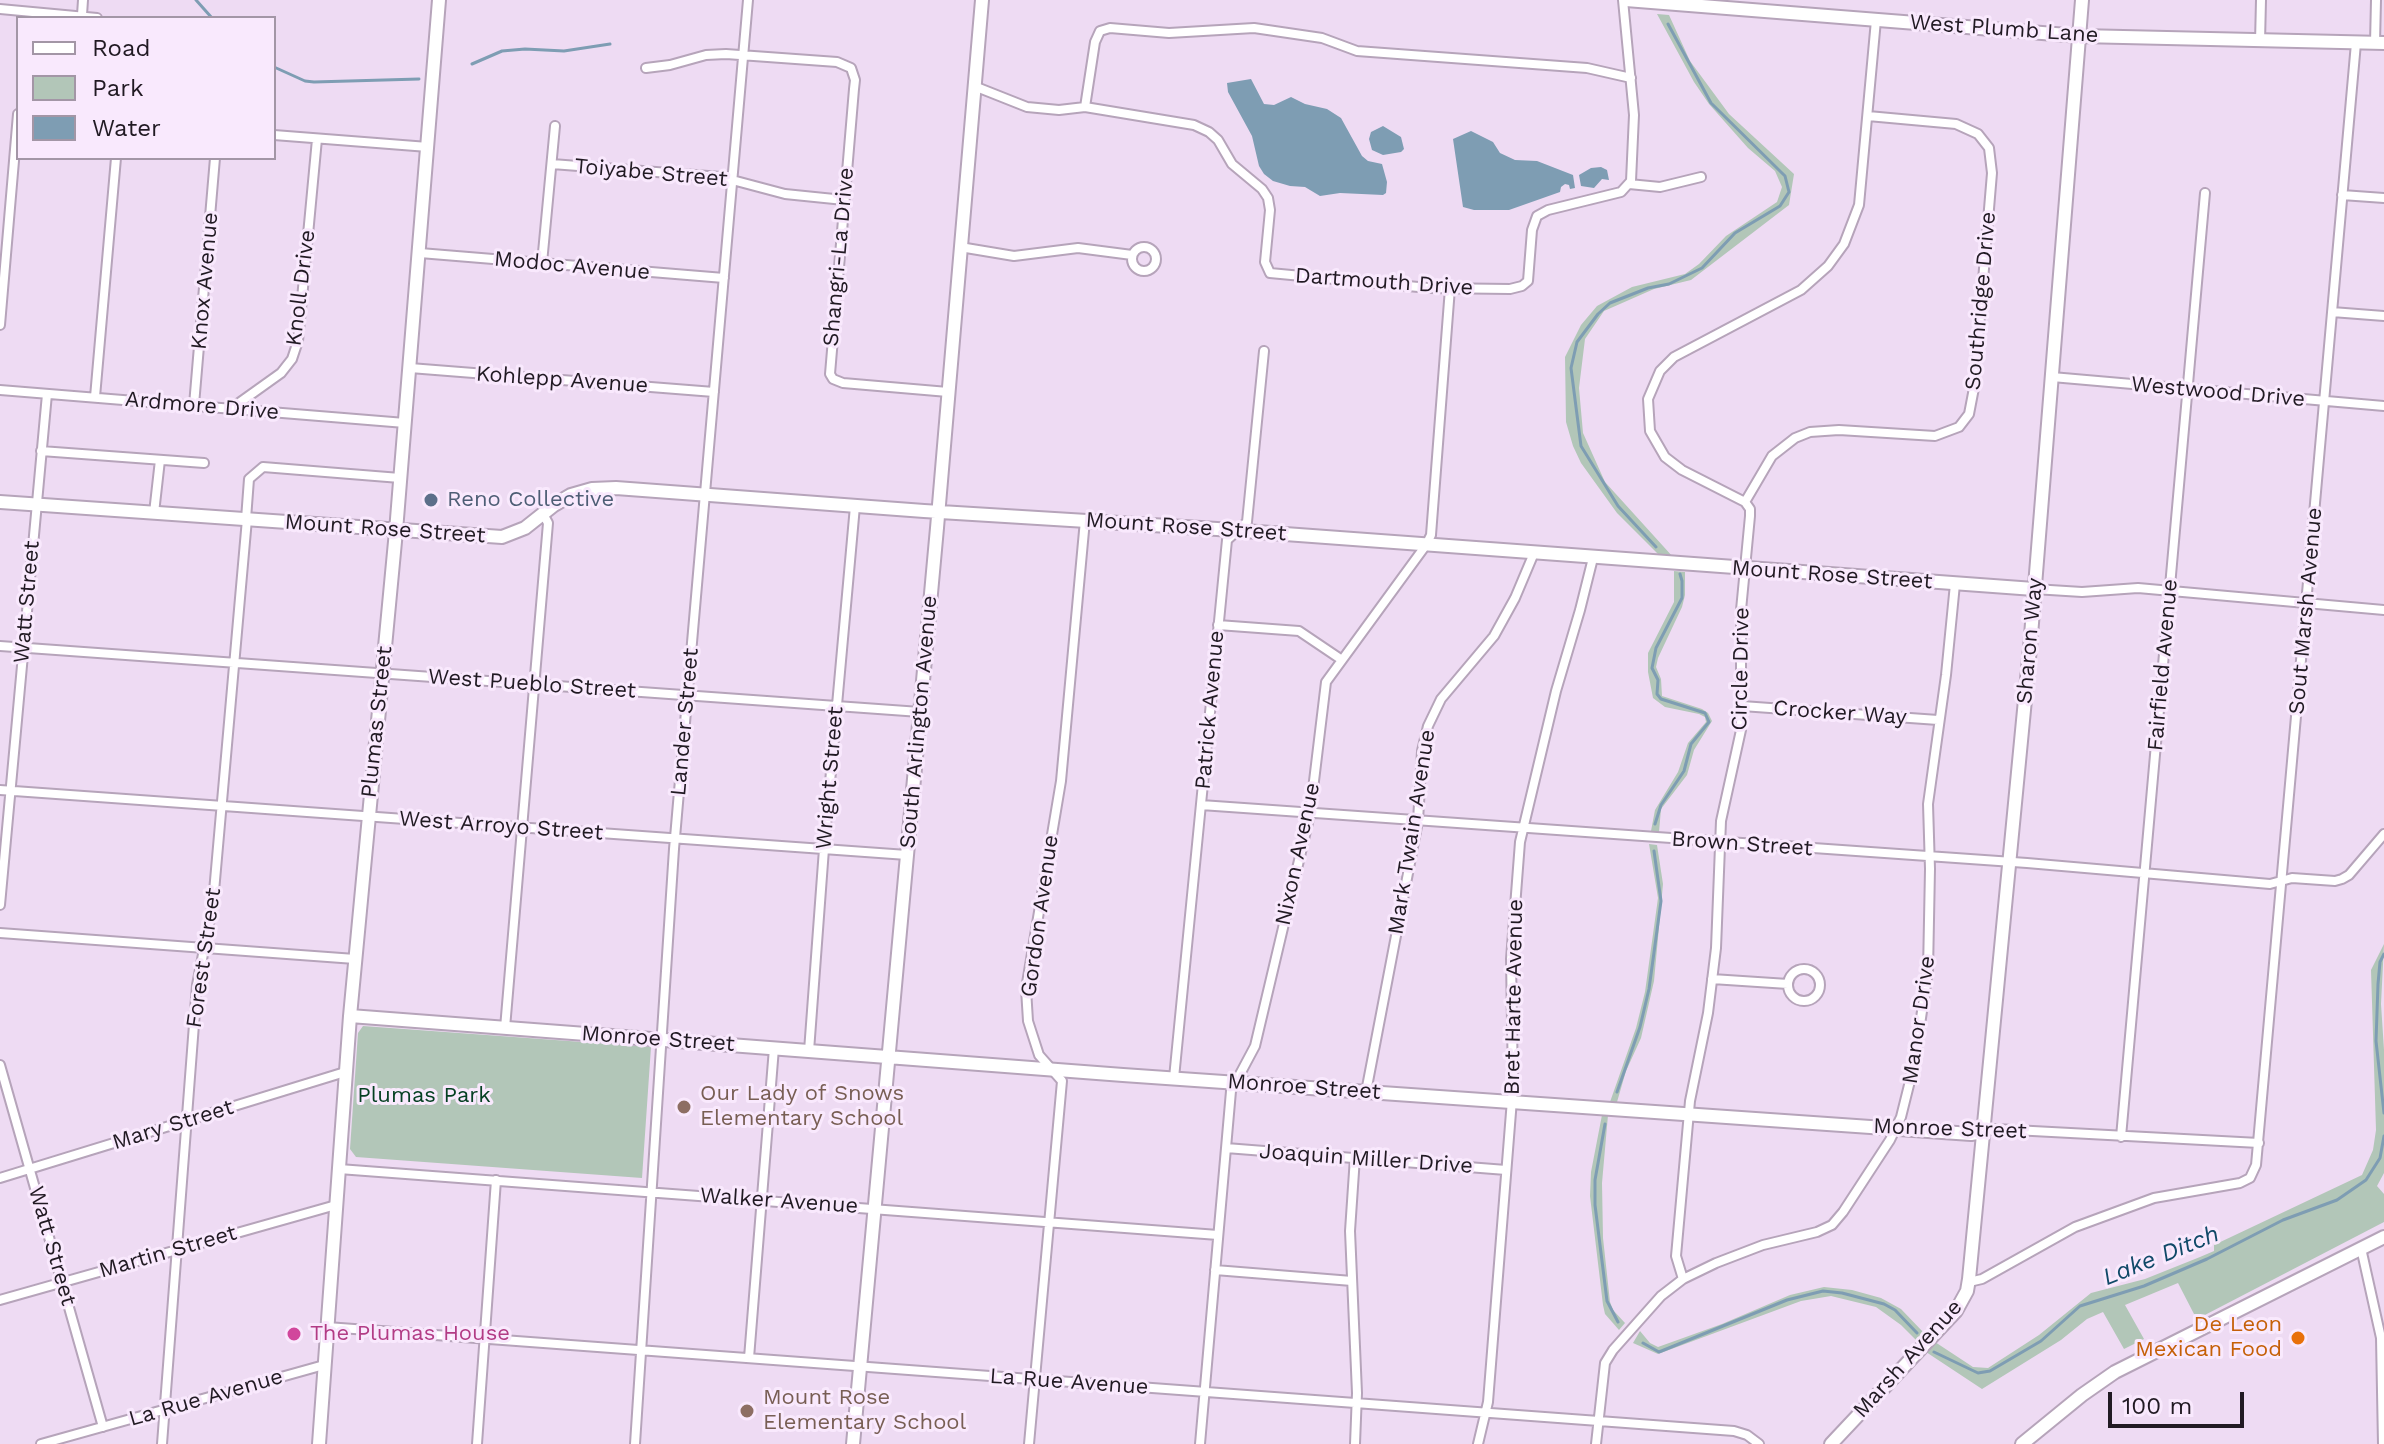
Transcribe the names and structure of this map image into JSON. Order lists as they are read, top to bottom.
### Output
{
  "streets": {
    "street": [
      "West Plumb Lane",
      "Toiyabe Street",
      "Shangri-La Drive",
      "Modoc Avenue",
      "Knox Avenue",
      "Dartmouth Drive",
      "Knoll Drive",
      "Southridge Drive",
      "Kohlepp Avenue",
      "Westwood Drive",
      "Ardmore Drive",
      "Mount Rose Street",
      "Watt Street",
      "Sout Marsh Avenue",
      "Sharon Way",
      "Fairfield Avenue",
      "Circle Drive",
      "West Pueblo Street",
      "Patrick Avenue",
      "Crocker Way",
      "Plumas Street",
      "Lander Street",
      "South Arlington Avenue",
      "Wright Street",
      "West Arroyo Street",
      "Mark Twain Avenue",
      "Brown Street",
      "Nixon Avenue",
      "Gordon Avenue",
      "Forest Street",
      "Bret Harte Avenue",
      "Manor Drive",
      "Monroe Street",
      "Mary Street",
      "Joaquin Miller Drive",
      "Walker Avenue",
      "Martin Street",
      "Marsh Avenue",
      "La Rue Avenue"
    ]
  },
  "crossings": [
    ["West Plumb Lane", "Sout Marsh Avenue"],
    ["West Plumb Lane", "Sharon Way"],
    ["Toiyabe Street", "Shangri-La Drive"],
    ["Toiyabe Street", "Lander Street"],
    ["Shangri-La Drive", "Lander Street"],
    ["Shangri-La Drive", "South Arlington Avenue"],
    ["Modoc Avenue", "Plumas Street"],
    ["Modoc Avenue", "Lander Street"],
    ["Knox Avenue", "Ardmore Drive"],
    ["Dartmouth Drive", "South Arlington Avenue"],
    ["Dartmouth Drive", "Nixon Avenue"],
    ["Knoll Drive", "Ardmore Drive"],
    ["Southridge Drive", "Circle Drive"],
    ["Kohlepp Avenue", "Plumas Street"],
    ["Kohlepp Avenue", "Lander Street"],
    ["Westwood Drive", "Sout Marsh Avenue"],
    ["Westwood Drive", "Sharon Way"],
    ["Westwood Drive", "Fairfield Avenue"],
    ["Ardmore Drive", "Watt Street"],
    ["Ardmore Drive", "Plumas Street"],
    ["Mount Rose Street", "Watt Street"],
    ["Mount Rose Street", "Sout Marsh Avenue"],
    ["Mount Rose Street", "Sharon Way"],
    ["Mount Rose Street", "Fairfield Avenue"],
    ["Mount Rose Street", "Circle Drive"],
    ["Mount Rose Street", "Patrick Avenue"],
    ["Mount Rose Street", "Plumas Street"],
    ["Mount Rose Street", "Lander Street"],
    ["Mount Rose Street", "South Arlington Avenue"],
    ["Mount Rose Street", "Wright Street"],
    ["Mount Rose Street", "Mark Twain Avenue"],
    ["Mount Rose Street", "Nixon Avenue"],
    ["Mount Rose Street", "Gordon Avenue"],
    ["Mount Rose Street", "Forest Street"],
    ["Mount Rose Street", "Bret Harte Avenue"],
    ["Mount Rose Street", "Manor Drive"],
    ["Watt Street", "West Pueblo Street"],
    ["Watt Street", "West Arroyo Street"],
    ["Watt Street", "Mary Street"],
    ["Watt Street", "Martin Street"],
    ["Watt Street", "La Rue Avenue"],
    ["Sout Marsh Avenue", "Brown Street"],
    ["Sout Marsh Avenue", "Monroe Street"],
    ["Sout Marsh Avenue", "Marsh Avenue"],
    ["Sharon Way", "Brown Street"],
    ["Sharon Way", "Monroe Street"],
    ["Sharon Way", "Marsh Avenue"],
    ["Fairfield Avenue", "Brown Street"],
    ["Fairfield Avenue", "Monroe Street"],
    ["Circle Drive", "Crocker Way"],
    ["Circle Drive", "Brown Street"],
    ["Circle Drive", "Manor Drive"],
    ["Circle Drive", "Monroe Street"],
    ["West Pueblo Street", "Plumas Street"],
    ["West Pueblo Street", "Lander Street"],
    ["West Pueblo Street", "South Arlington Avenue"],
    ["West Pueblo Street", "Wright Street"],
    ["West Pueblo Street", "Forest Street"],
    ["Patrick Avenue", "Brown Street"],
    ["Patrick Avenue", "Monroe Street"],
    ["Crocker Way", "Manor Drive"],
    ["Plumas Street", "West Arroyo Street"],
    ["Plumas Street", "Forest Street"],
    ["Plumas Street", "Monroe Street"],
    ["Plumas Street", "Mary Street"],
    ["Plumas Street", "Walker Avenue"],
    ["Plumas Street", "Martin Street"],
    ["Plumas Street", "La Rue Avenue"],
    ["Lander Street", "West Arroyo Street"],
    ["Lander Street", "Monroe Street"],
    ["Lander Street", "Walker Avenue"],
    ["Lander Street", "La Rue Avenue"],
    ["South Arlington Avenue", "West Arroyo Street"],
    ["South Arlington Avenue", "Monroe Street"],
    ["South Arlington Avenue", "Walker Avenue"],
    ["South Arlington Avenue", "La Rue Avenue"],
    ["Wright Street", "West Arroyo Street"],
    ["Wright Street", "Monroe Street"],
    ["West Arroyo Street", "Forest Street"],
    ["Mark Twain Avenue", "Brown Street"],
    ["Mark Twain Avenue", "Monroe Street"],
    ["Brown Street", "Nixon Avenue"],
    ["Brown Street", "Bret Harte Avenue"],
    ["Brown Street", "Manor Drive"],
    ["Nixon Avenue", "Monroe Street"],
    ["Nixon Avenue", "Joaquin Miller Drive"],
    ["Nixon Avenue", "Walker Avenue"],
    ["Nixon Avenue", "La Rue Avenue"],
    ["Gordon Avenue", "Monroe Street"],
    ["Gordon Avenue", "Walker Avenue"],
    ["Gordon Avenue", "La Rue Avenue"],
    ["Forest Street", "Mary Street"],
    ["Forest Street", "Martin Street"],
    ["Forest Street", "La Rue Avenue"],
    ["Bret Harte Avenue", "Monroe Street"],
    ["Bret Harte Avenue", "Joaquin Miller Drive"],
    ["Bret Harte Avenue", "La Rue Avenue"],
    ["Manor Drive", "Monroe Street"],
    ["Manor Drive", "La Rue Avenue"]
  ],
  "water": ["Lake Ditch"],
  "parks": ["Plumas Park"],
  "places": [
    "Reno Collective",
    "Our Lady of Snows Elementary School",
    "The Plumas House",
    "De Leon Mexican Food",
    "Mount Rose Elementary School"
  ],
  "legend": ["Road", "Park", "Water"],
  "scale_bar": "100 m"
}
